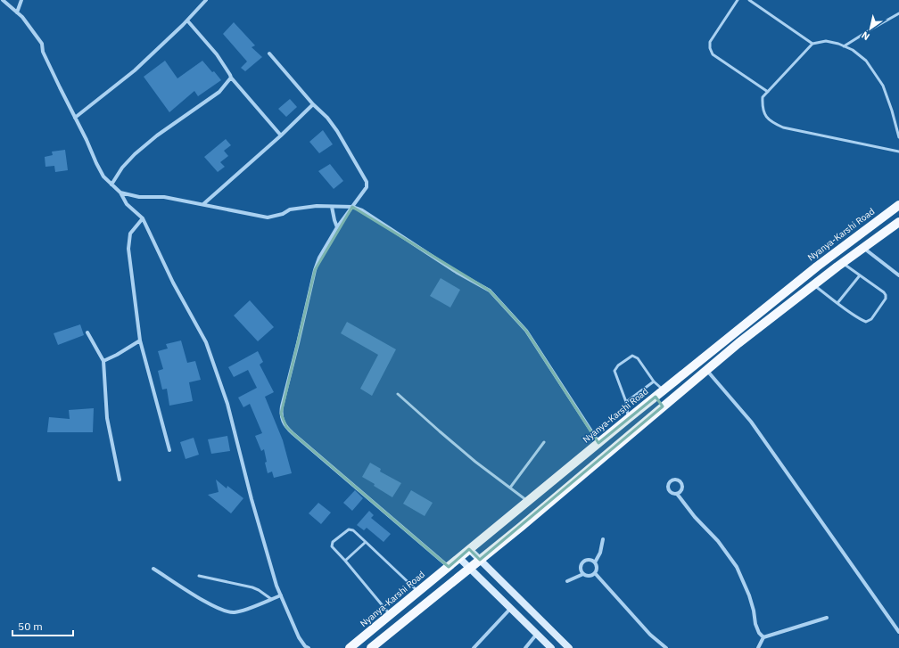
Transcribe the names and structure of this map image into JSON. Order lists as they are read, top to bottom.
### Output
{
  "streets": {
    "main road": ["Nyanya-Karshi Road"]
  },
  "scale_bar": "50 m",
  "north": "bottom left"
}
